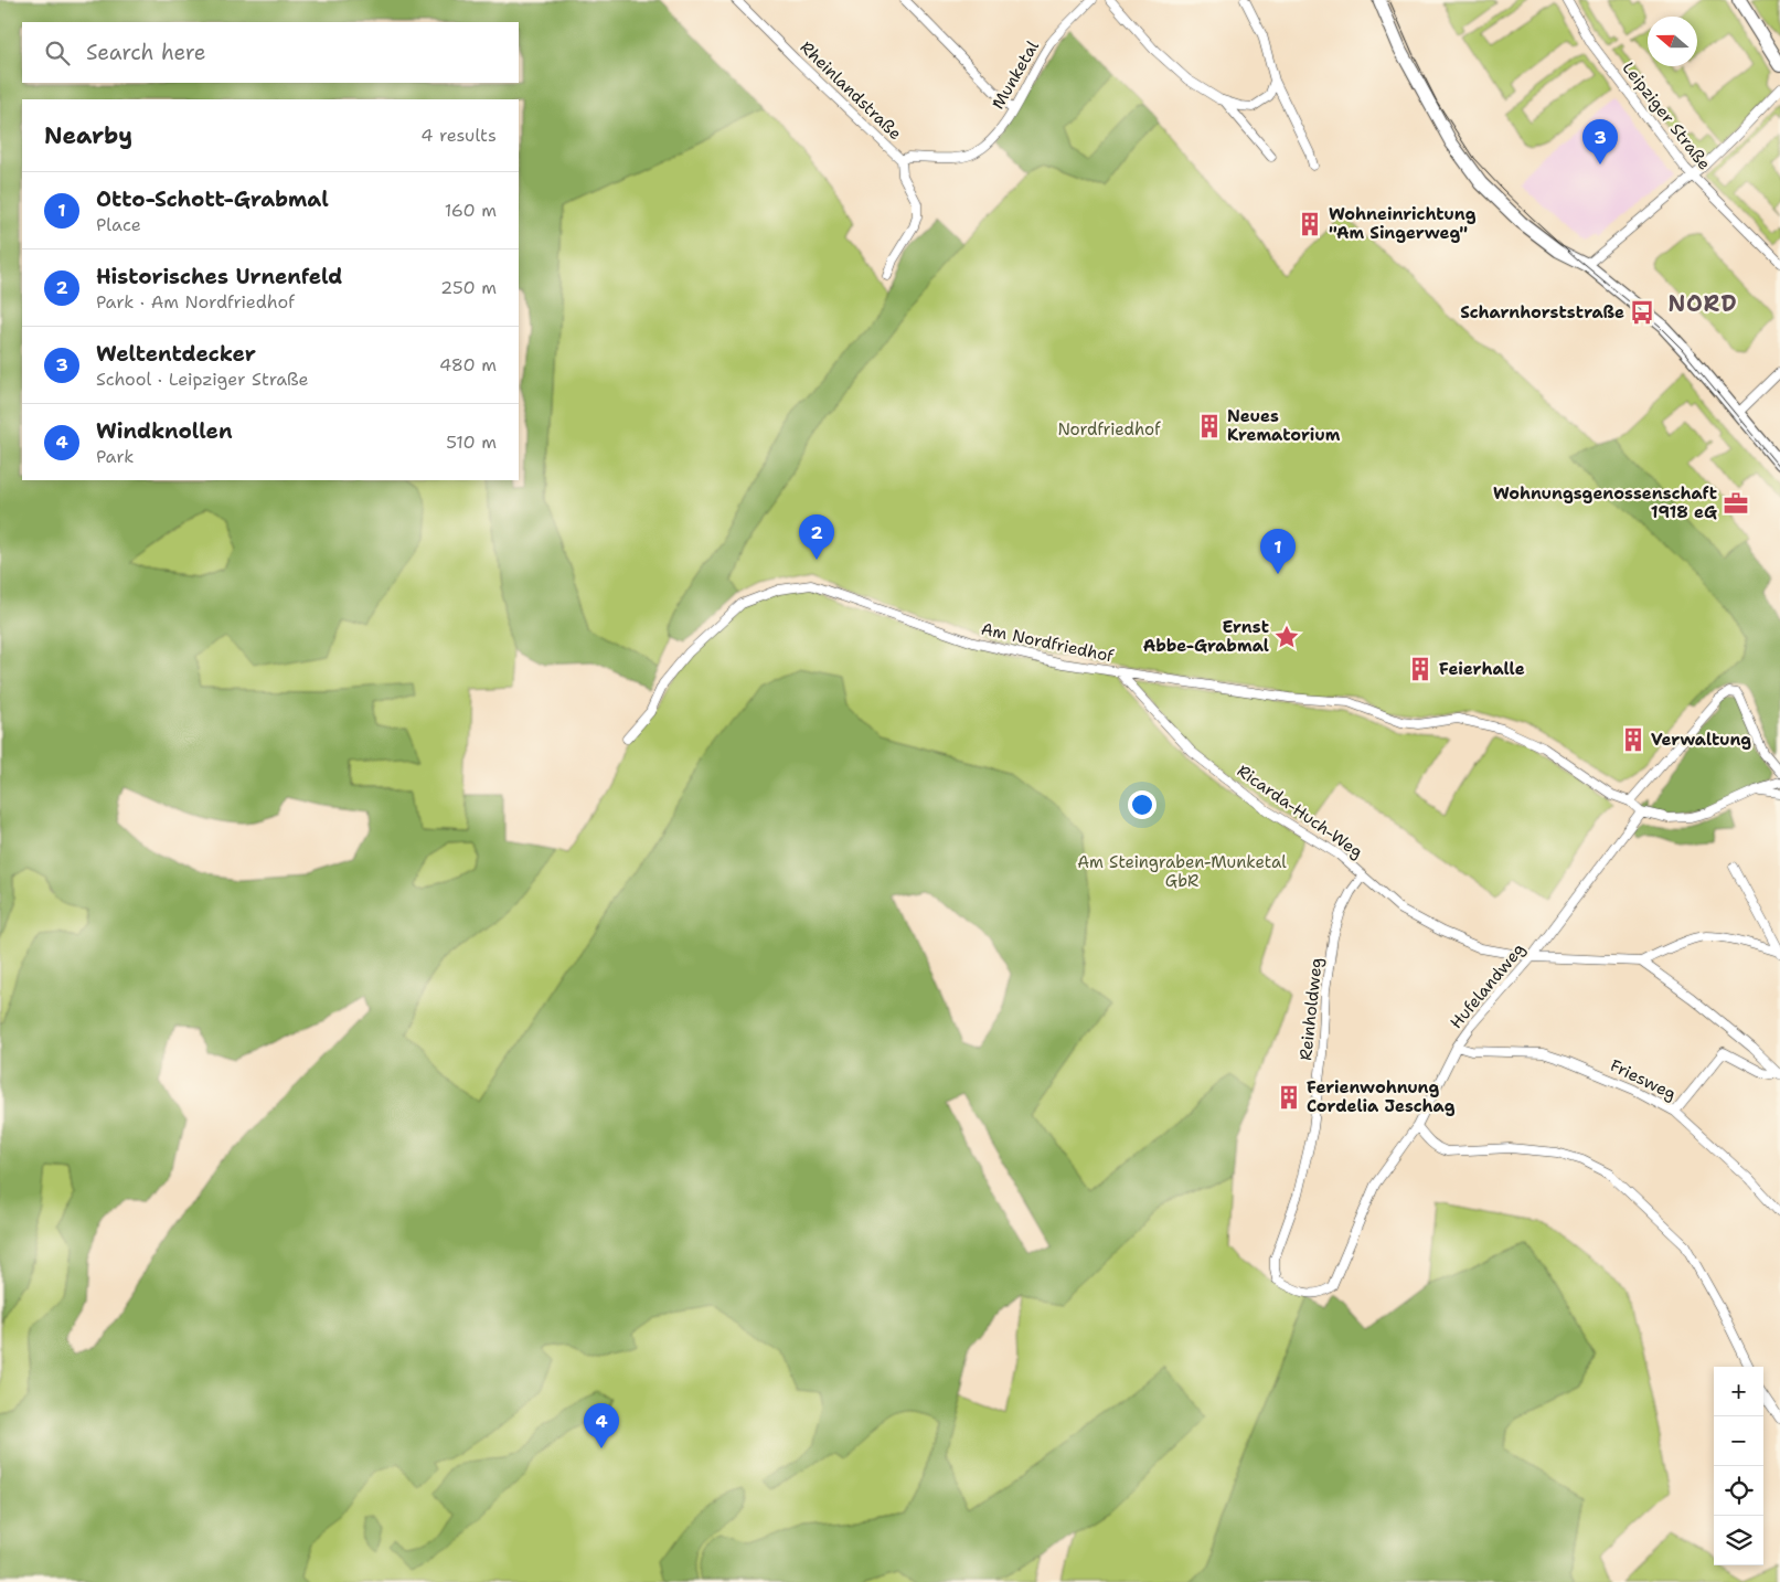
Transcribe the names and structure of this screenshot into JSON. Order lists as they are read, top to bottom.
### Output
{
  "streets": {
    "street": [
      "Munketal",
      "Rheinlandstraße",
      "Leipziger Straße",
      "Am Nordfriedhof",
      "Ricarda-Huch-Weg",
      "Hufelandweg",
      "Reinholdweg",
      "Friesweg"
    ]
  },
  "crossings": [
    ["Munketal", "Rheinlandstraße"],
    ["Am Nordfriedhof", "Ricarda-Huch-Weg"],
    ["Ricarda-Huch-Weg", "Hufelandweg"],
    ["Ricarda-Huch-Weg", "Reinholdweg"],
    ["Hufelandweg", "Reinholdweg"],
    ["Hufelandweg", "Friesweg"]
  ],
  "districts": ["NORD"],
  "parks": ["Nordfriedhof", "Am Steingraben-Munketal GbR"],
  "places": {
    "building": [
      "Wohneinrichtung \"Am Singerweg\"",
      "Neues Krematorium",
      "Feierhalle",
      "Verwaltung",
      "Ferienwohnung Cordelia Jeschag"
    ],
    "bus stop": ["Scharnhorststraße"],
    "office": ["Wohnungsgenossenschaft 1918 eG"],
    "place": ["Ernst Abbe-Grabmal"]
  },
  "north": "left",
  "page": {
    "search": "Search here",
    "heading": ["Nearby", "4 results"],
    "pins": [
      "3",
      "2",
      "1",
      "4"
    ],
    "list": [
      {
        "mark": "1",
        "name": "Otto-Schott-Grabmal",
        "note": "Place",
        "value": "160 m"
      },
      {
        "mark": "2",
        "name": "Historisches Urnenfeld",
        "note": "Park · Am Nordfriedhof",
        "value": "250 m"
      },
      {
        "mark": "3",
        "name": "Weltentdecker",
        "note": "School · Leipziger Straße",
        "value": "480 m"
      },
      {
        "mark": "4",
        "name": "Windknollen",
        "note": "Park",
        "value": "510 m"
      }
    ],
    "map_buttons": ["+", "−"]
  }
}
